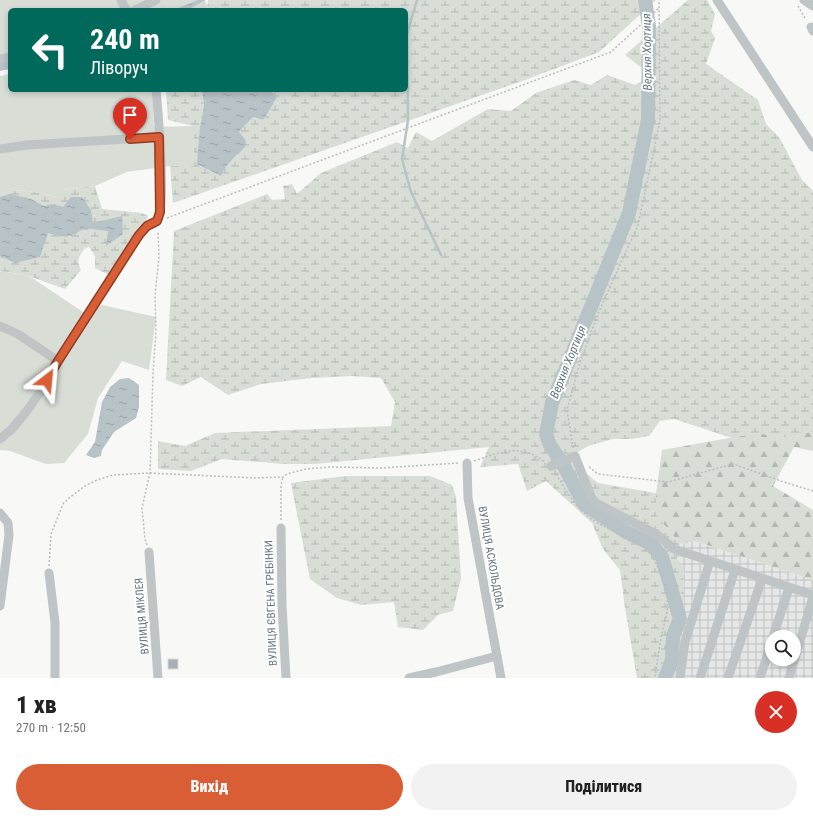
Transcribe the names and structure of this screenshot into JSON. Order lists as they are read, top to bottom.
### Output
{
  "streets": {
    "street": ["ВУЛИЦЯ АСКОЛЬДОВА", "ВУЛИЦЯ ЄВГЕНА ГРЕБІНКИ", "ВУЛИЦЯ МІКЛЕЯ"]
  },
  "water": ["Верхня Хортиця"],
  "page": {
    "turn": ["240 m", "Ліворуч"],
    "heading": ["1 хв", "270 m · 12:50"],
    "buttons": ["Вихід", "Поділитися"]
  }
}
